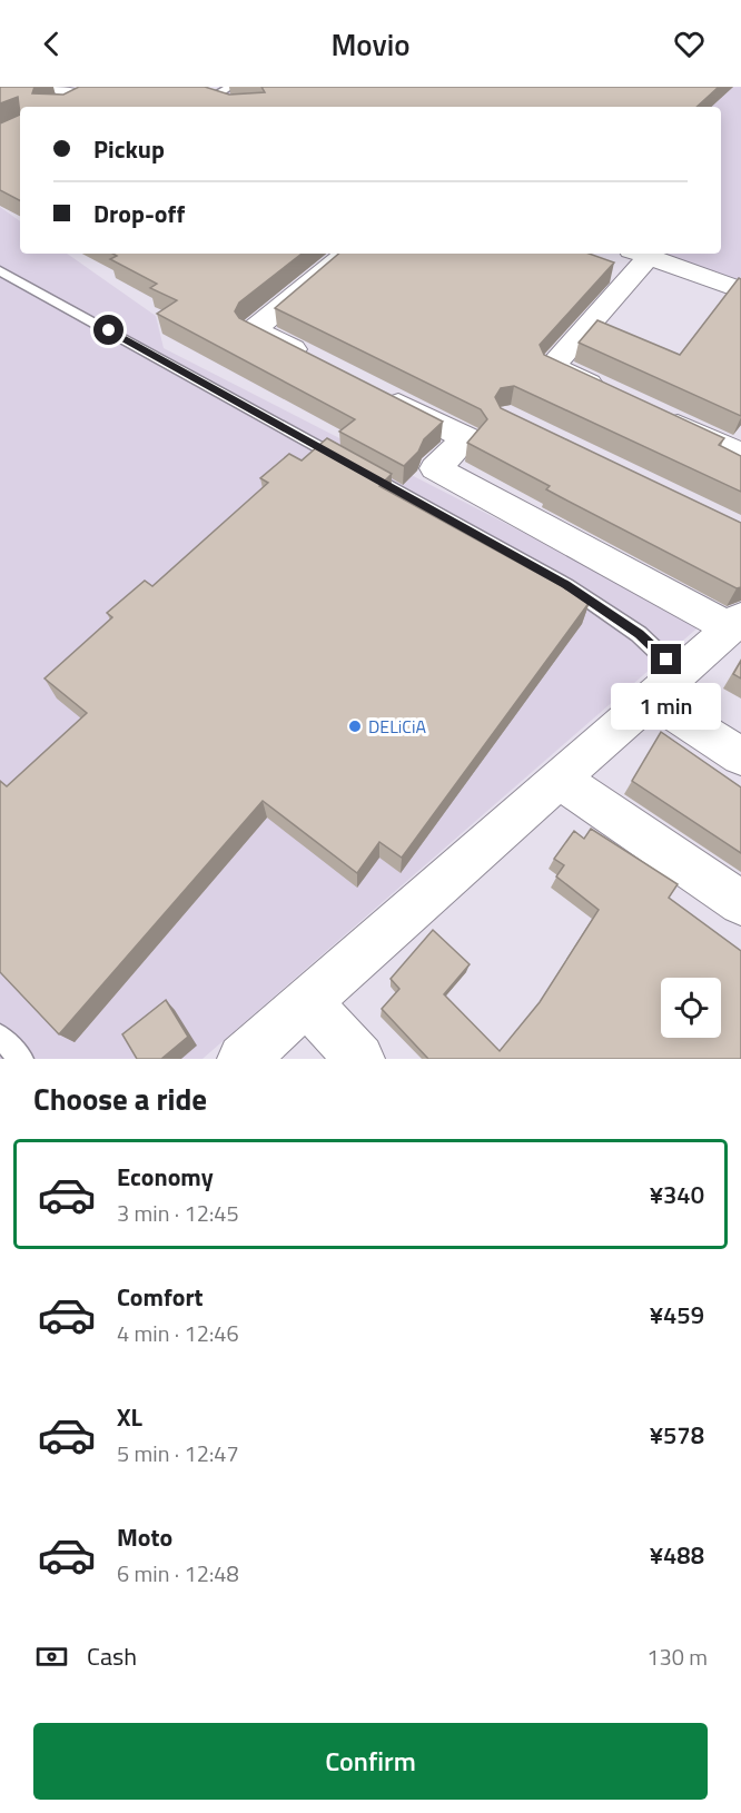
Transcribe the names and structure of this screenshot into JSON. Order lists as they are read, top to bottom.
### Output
{
  "places": ["DELiCiA"],
  "page": {
    "header": "Movio",
    "banner": ["Pickup", "Drop-off"],
    "bubble": "1 min",
    "heading": "Choose a ride",
    "list": [
      {
        "name": "Economy",
        "note": "3 min · 12:45",
        "value": "¥340"
      },
      {
        "name": "Comfort",
        "note": "4 min · 12:46",
        "value": "¥459"
      },
      {
        "name": "XL",
        "note": "5 min · 12:47",
        "value": "¥578"
      },
      {
        "name": "Moto",
        "note": "6 min · 12:48",
        "value": "¥488"
      }
    ],
    "pay": ["Cash", "130 m"],
    "buttons": "Confirm"
  }
}
